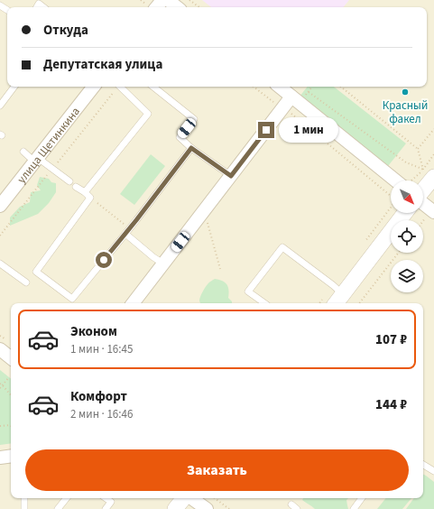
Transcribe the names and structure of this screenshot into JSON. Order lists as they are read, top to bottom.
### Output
{
  "streets": {
    "street": ["улица Щетинкина"]
  },
  "places": ["Красный факел"],
  "north": "bottom right",
  "page": {
    "banner": ["Откуда", "Депутатская улица"],
    "bubble": "1 мин",
    "list": [
      {
        "name": "Эконом",
        "note": "1 мин · 16:45",
        "value": "107 ₽"
      },
      {
        "name": "Комфорт",
        "note": "2 мин · 16:46",
        "value": "144 ₽"
      }
    ],
    "buttons": "Заказать"
  }
}
